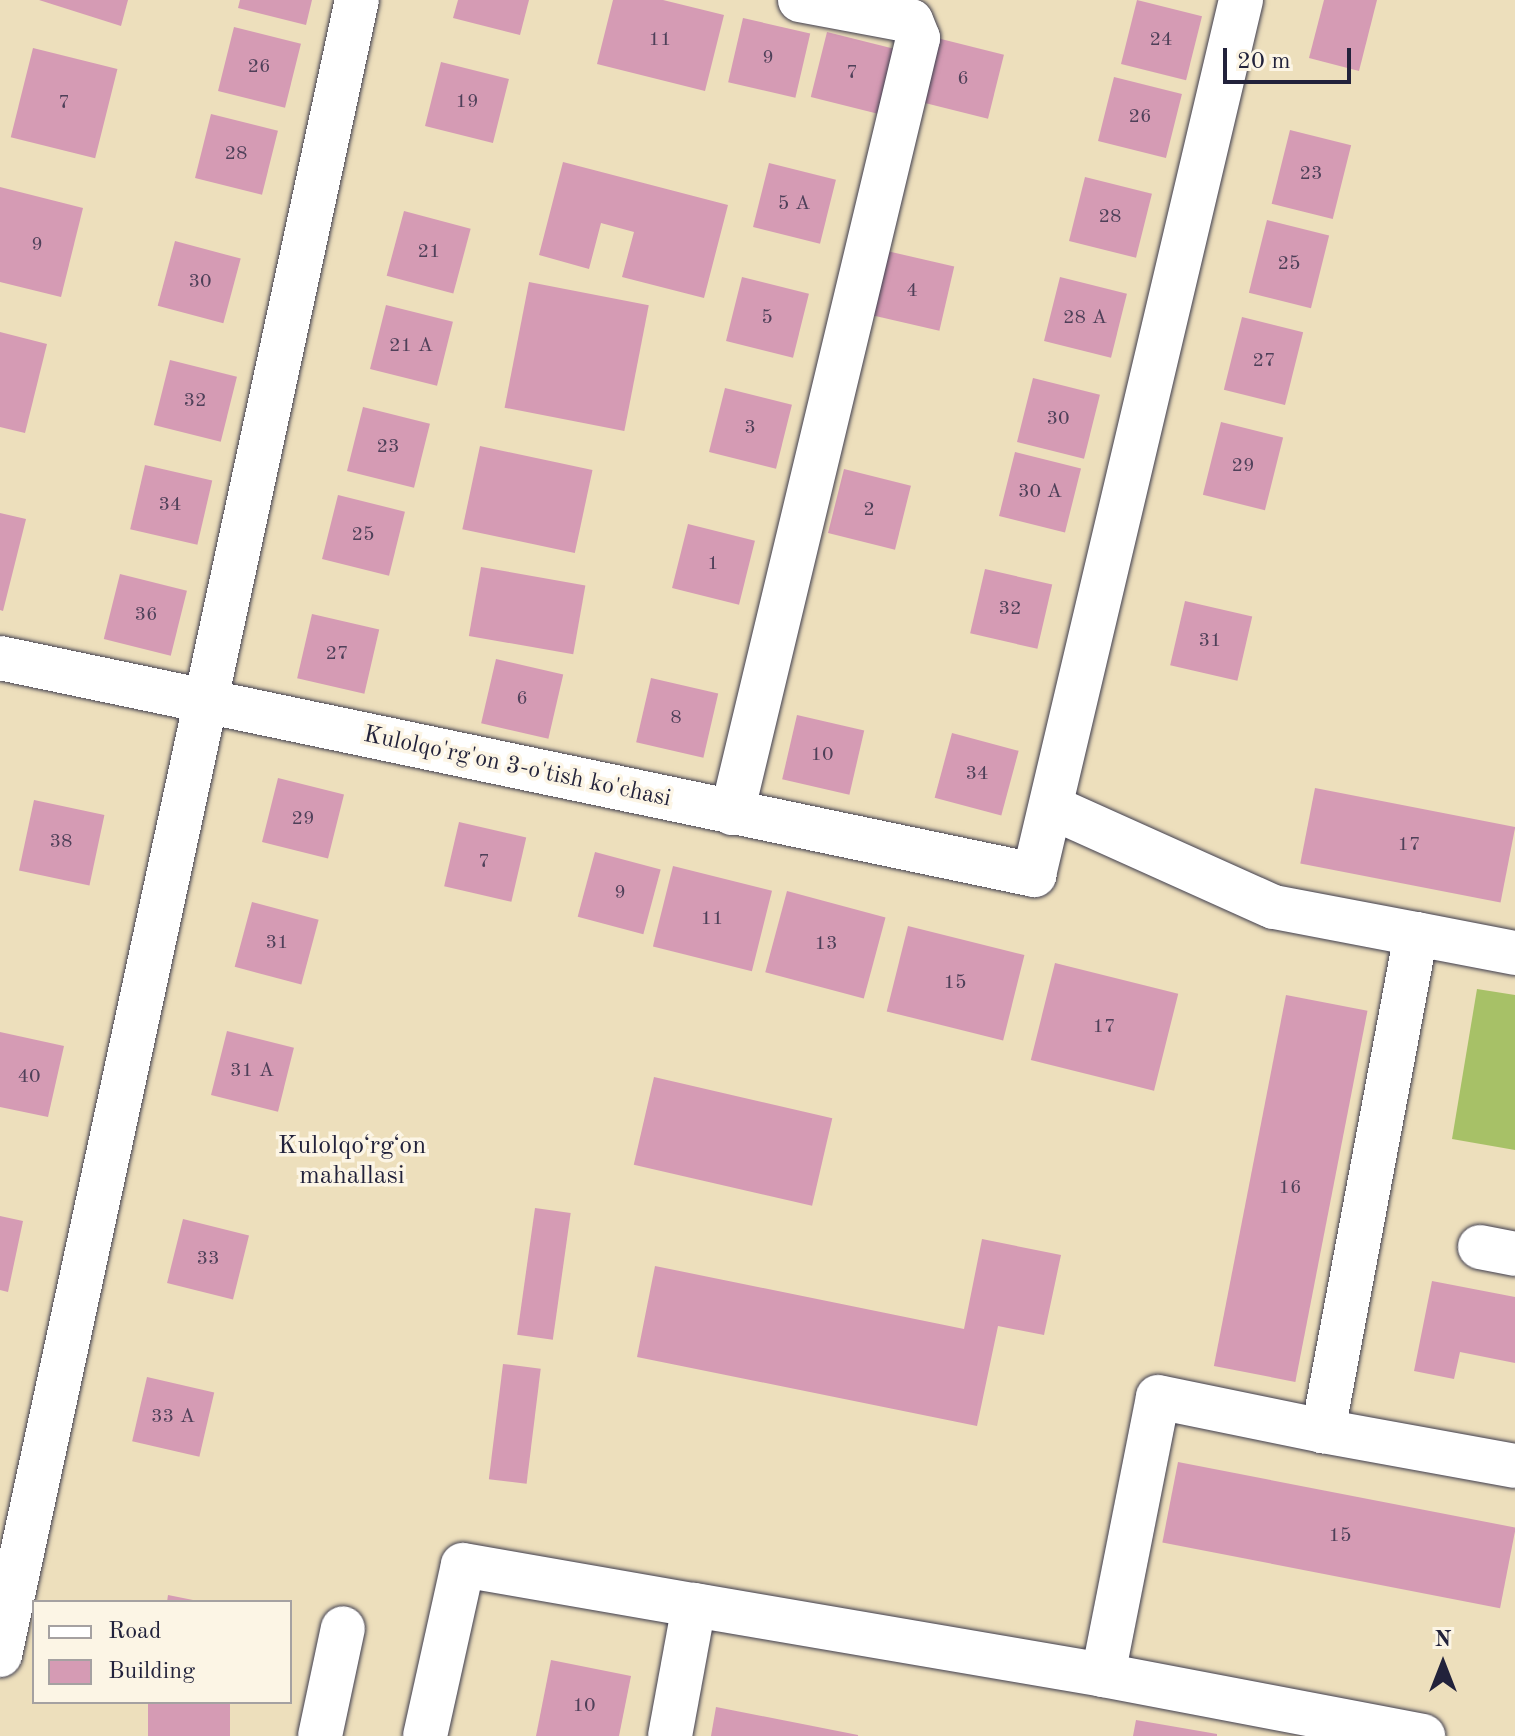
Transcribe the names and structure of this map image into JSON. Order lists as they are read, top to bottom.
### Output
{
  "streets": {
    "street": ["Kulolqo'rg'on 3-o'tish ko'chasi"]
  },
  "districts": ["Kulolqoʻrgʻon mahallasi"],
  "house_numbers": [
    "11",
    "24",
    "9",
    "26",
    "7",
    "6",
    "19",
    "7",
    "26",
    "28",
    "23",
    "5 A",
    "28",
    "9",
    "21",
    "25",
    "30",
    "4",
    "5",
    "28 A",
    "21 A",
    "27",
    "32",
    "30",
    "3",
    "23",
    "29",
    "30 A",
    "34",
    "2",
    "25",
    "1",
    "32",
    "36",
    "31",
    "27",
    "6",
    "8",
    "10",
    "34",
    "29",
    "38",
    "17",
    "7",
    "9",
    "11",
    "31",
    "13",
    "15",
    "17",
    "31 A",
    "40",
    "16",
    "33",
    "33 A",
    "15",
    "10"
  ],
  "legend": ["Road", "Building"],
  "scale_bar": "20 m",
  "north": "top"
}
